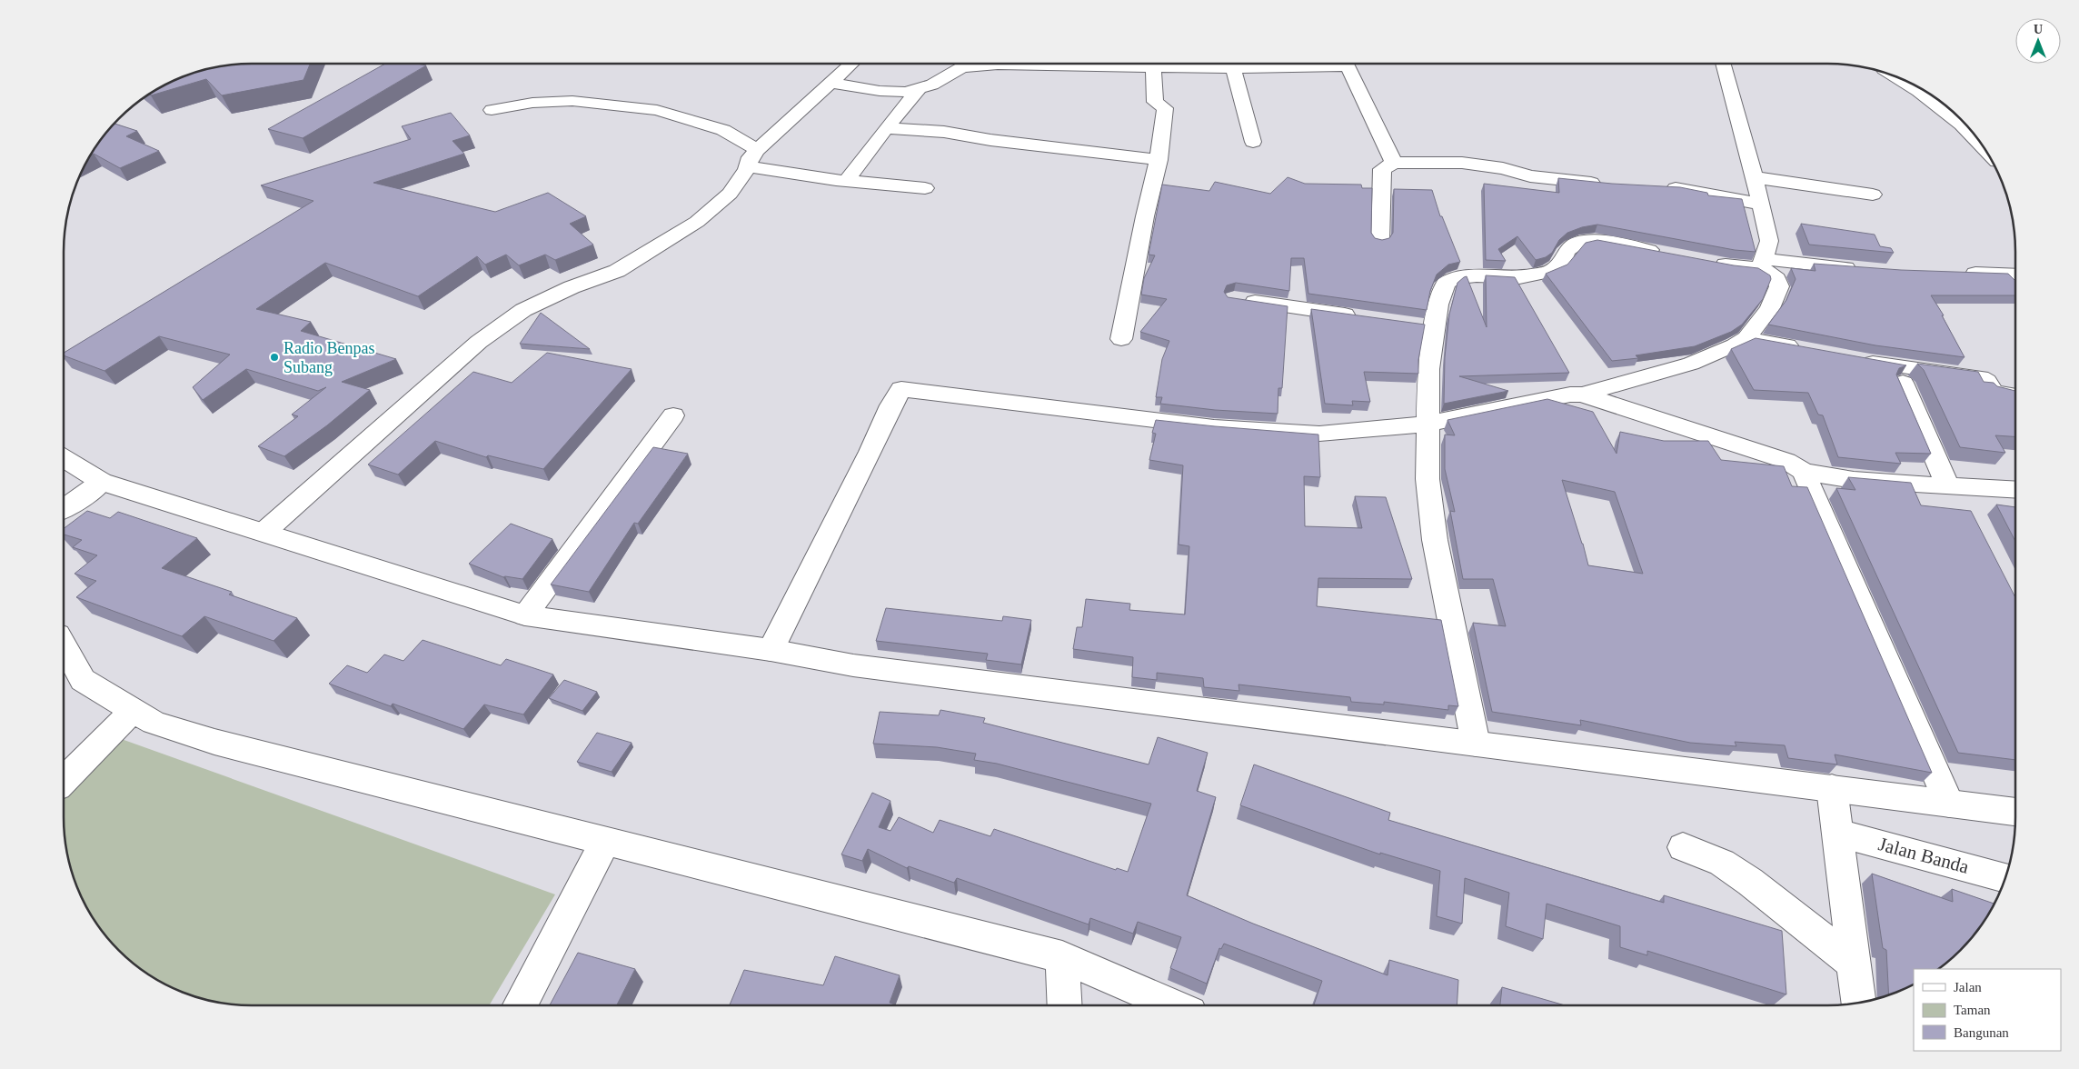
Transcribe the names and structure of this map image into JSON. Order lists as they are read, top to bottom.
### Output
{
  "streets": {
    "street": ["Jalan Banda"]
  },
  "places": ["Radio Benpas Subang"],
  "legend": ["Jalan", "Taman", "Bangunan"],
  "north": "top"
}
